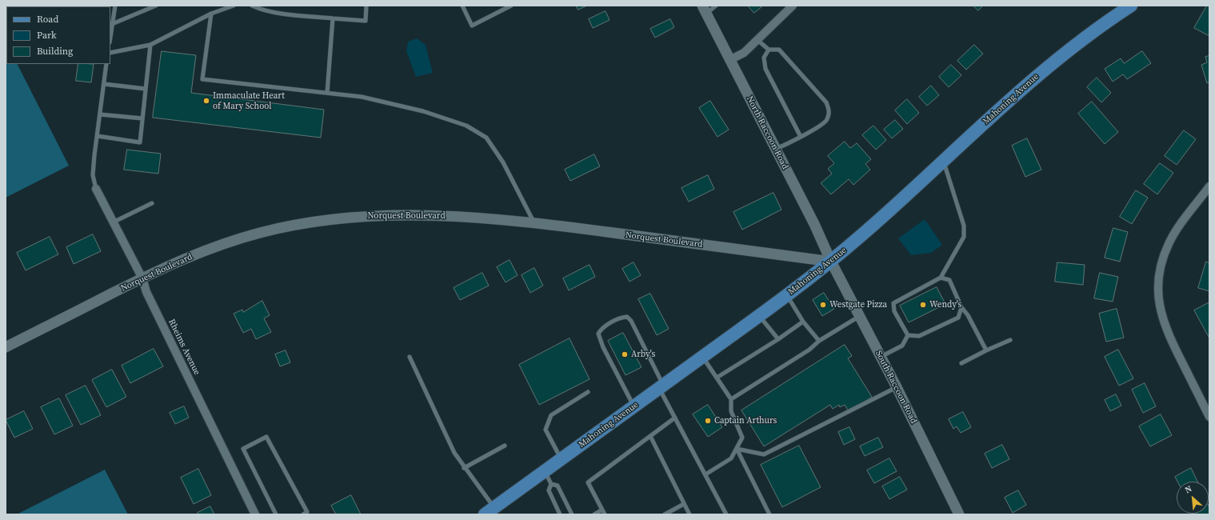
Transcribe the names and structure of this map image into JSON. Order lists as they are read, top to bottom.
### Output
{
  "streets": {
    "main road": ["Mahoning Avenue"],
    "street": [
      "North Raccoon Road",
      "Norquest Boulevard",
      "Rheims Avenue",
      "South Raccoon Road"
    ]
  },
  "crossings": [
    ["Mahoning Avenue", "North Raccoon Road"],
    ["Mahoning Avenue", "Norquest Boulevard"],
    ["Mahoning Avenue", "South Raccoon Road"],
    ["North Raccoon Road", "Norquest Boulevard"],
    ["North Raccoon Road", "South Raccoon Road"],
    ["Norquest Boulevard", "Rheims Avenue"],
    ["Norquest Boulevard", "South Raccoon Road"]
  ],
  "places": [
    "Immaculate Heart of Mary School",
    "Westgate Pizza",
    "Wendy's",
    "Arby's",
    "Captain Arthurs"
  ],
  "legend": ["Road", "Park", "Building"],
  "north": "top left"
}
